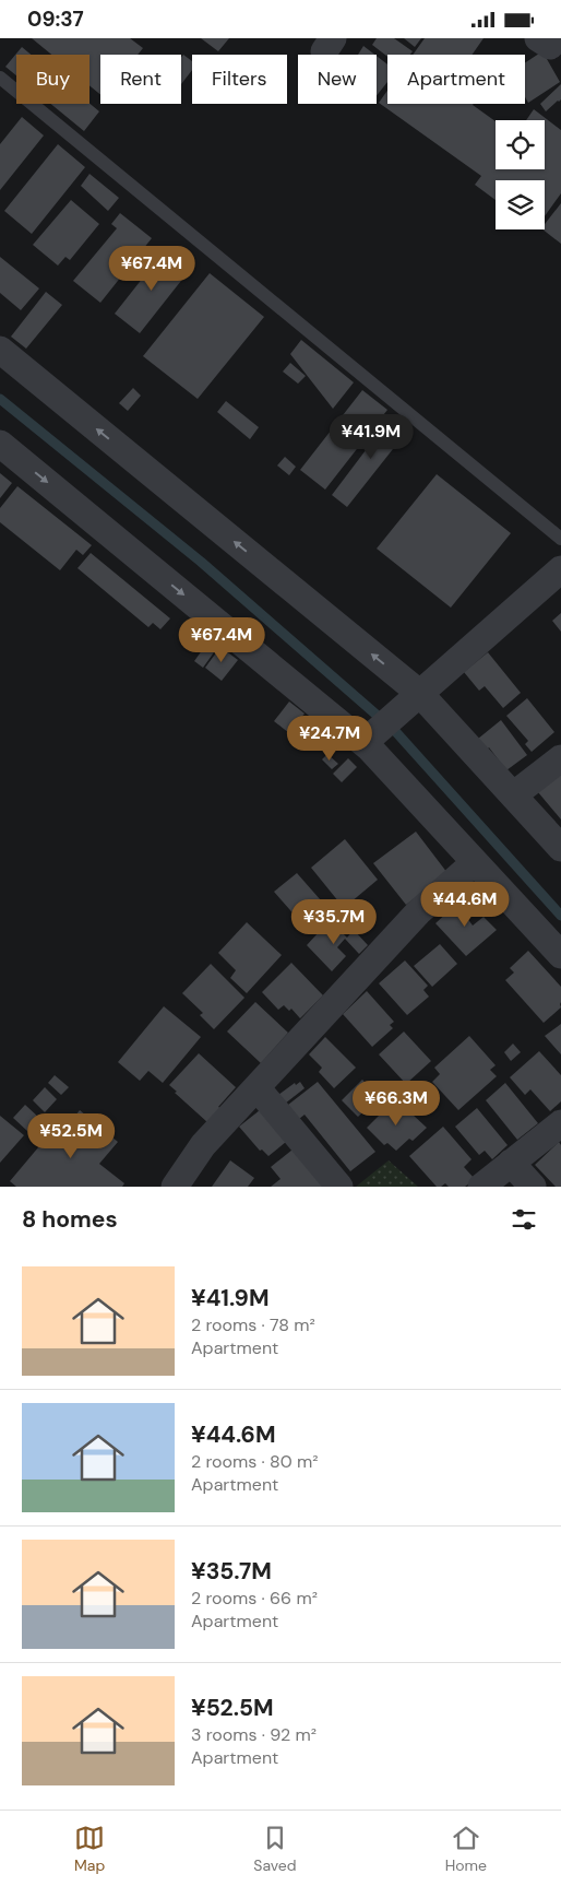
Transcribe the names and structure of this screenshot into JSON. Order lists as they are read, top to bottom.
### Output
{
  "page": {
    "status": "09:37",
    "chip": [
      "Buy",
      "Rent",
      "Filters",
      "New",
      "Apartment"
    ],
    "price": [
      "¥67.4M",
      "¥41.9M",
      "¥67.4M",
      "¥24.7M",
      "¥44.6M",
      "¥35.7M",
      "¥66.3M",
      "¥52.5M"
    ],
    "heading": "8 homes",
    "list": [
      {
        "name": "¥41.9M",
        "note": "2 rooms · 78 m² · Apartment"
      },
      {
        "name": "¥44.6M",
        "note": "2 rooms · 80 m² · Apartment"
      },
      {
        "name": "¥35.7M",
        "note": "2 rooms · 66 m² · Apartment"
      },
      {
        "name": "¥52.5M",
        "note": "3 rooms · 92 m² · Apartment"
      }
    ],
    "tabs": ["Map", "Saved", "Home"]
  }
}
